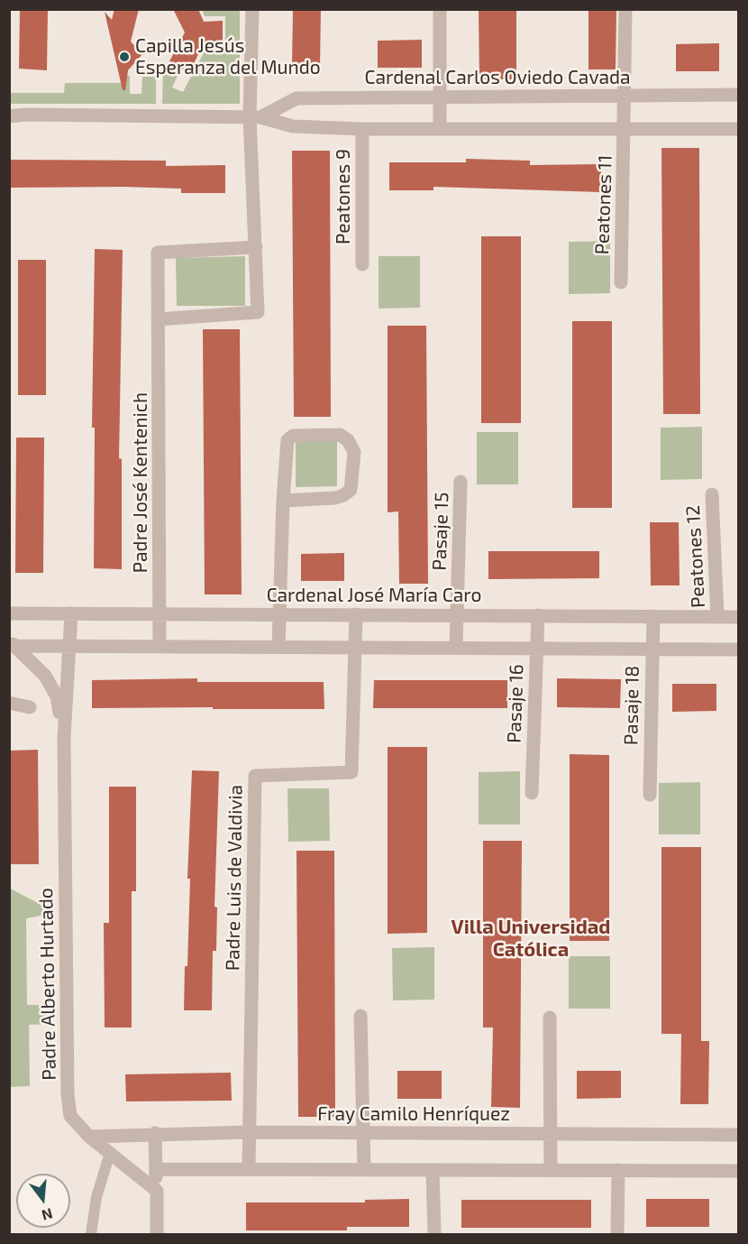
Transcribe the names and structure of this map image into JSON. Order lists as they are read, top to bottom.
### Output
{
  "streets": {
    "street": [
      "Cardenal Carlos Oviedo Cavada",
      "Peatones 9",
      "Peatones 11",
      "Padre José Kentenich",
      "Pasaje 15",
      "Peatones 12",
      "Cardenal José María Caro",
      "Pasaje 16",
      "Pasaje 18",
      "Padre Luis de Valdivia",
      "Padre Alberto Hurtado",
      "Fray Camilo Henríquez"
    ]
  },
  "crossings": [
    ["Cardenal Carlos Oviedo Cavada", "Peatones 9"],
    ["Cardenal Carlos Oviedo Cavada", "Peatones 11"],
    ["Padre José Kentenich", "Cardenal José María Caro"],
    ["Pasaje 15", "Cardenal José María Caro"],
    ["Peatones 12", "Cardenal José María Caro"],
    ["Cardenal José María Caro", "Pasaje 16"],
    ["Cardenal José María Caro", "Pasaje 18"],
    ["Cardenal José María Caro", "Padre Luis de Valdivia"],
    ["Cardenal José María Caro", "Padre Alberto Hurtado"],
    ["Padre Luis de Valdivia", "Fray Camilo Henríquez"],
    ["Padre Alberto Hurtado", "Fray Camilo Henríquez"]
  ],
  "districts": ["Villa Universidad Católica"],
  "places": ["Capilla Jesús Esperanza del Mundo"],
  "north": "bottom"
}
